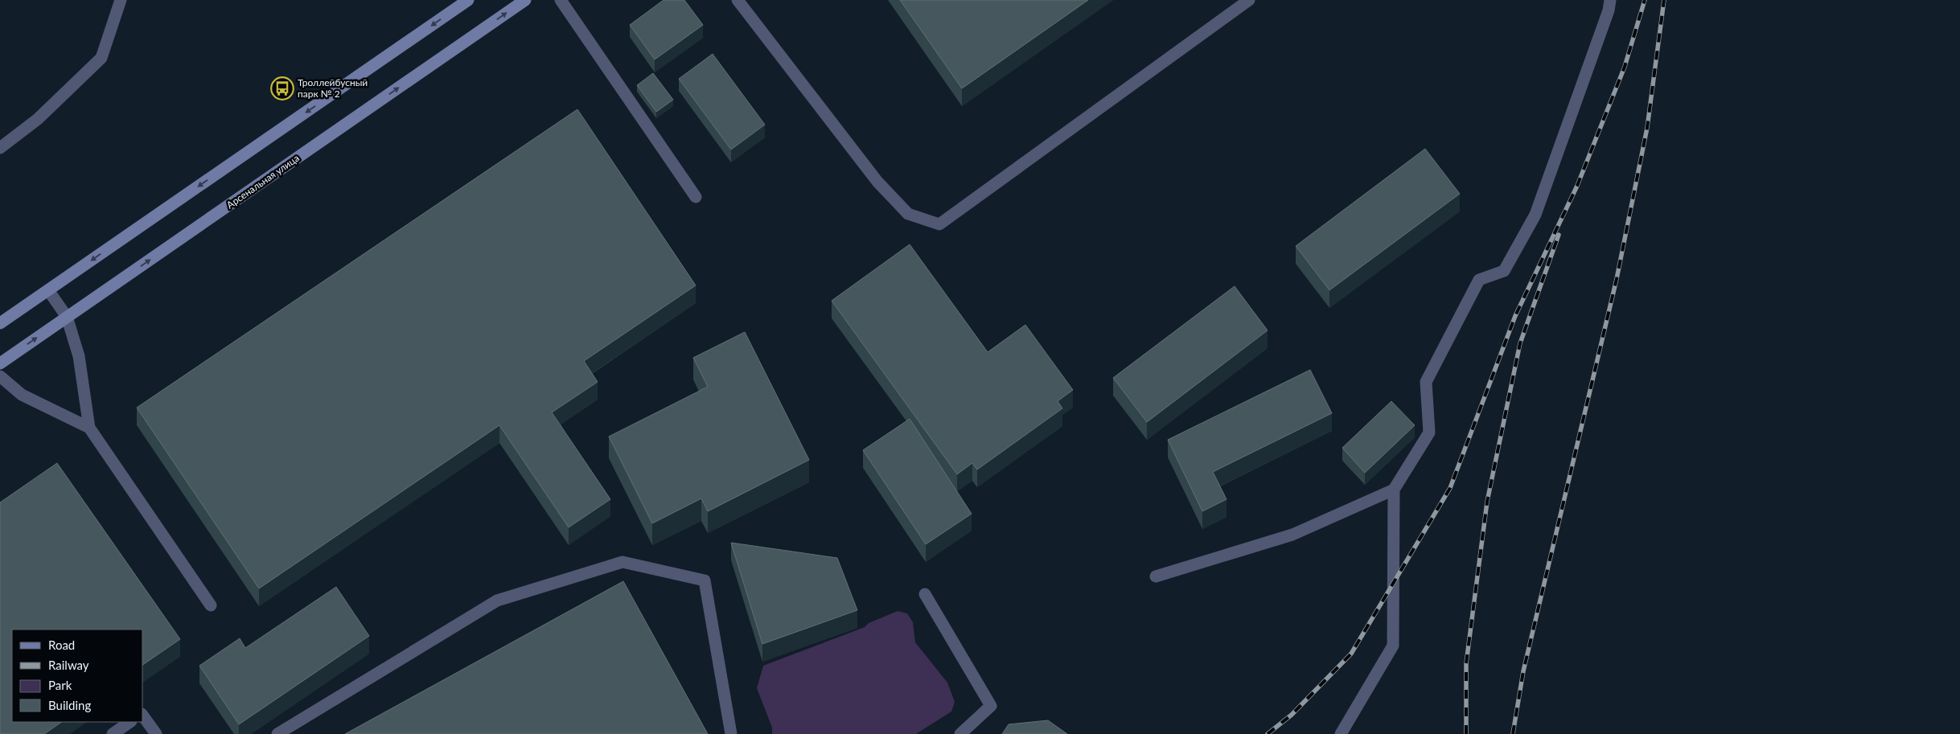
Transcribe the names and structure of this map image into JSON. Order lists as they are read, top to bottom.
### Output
{
  "streets": {
    "street": ["Арсенальная улица"]
  },
  "places": {
    "bus stop": ["Троллейбусный парк № 2"]
  },
  "legend": [
    "Road",
    "Railway",
    "Park",
    "Building"
  ]
}
